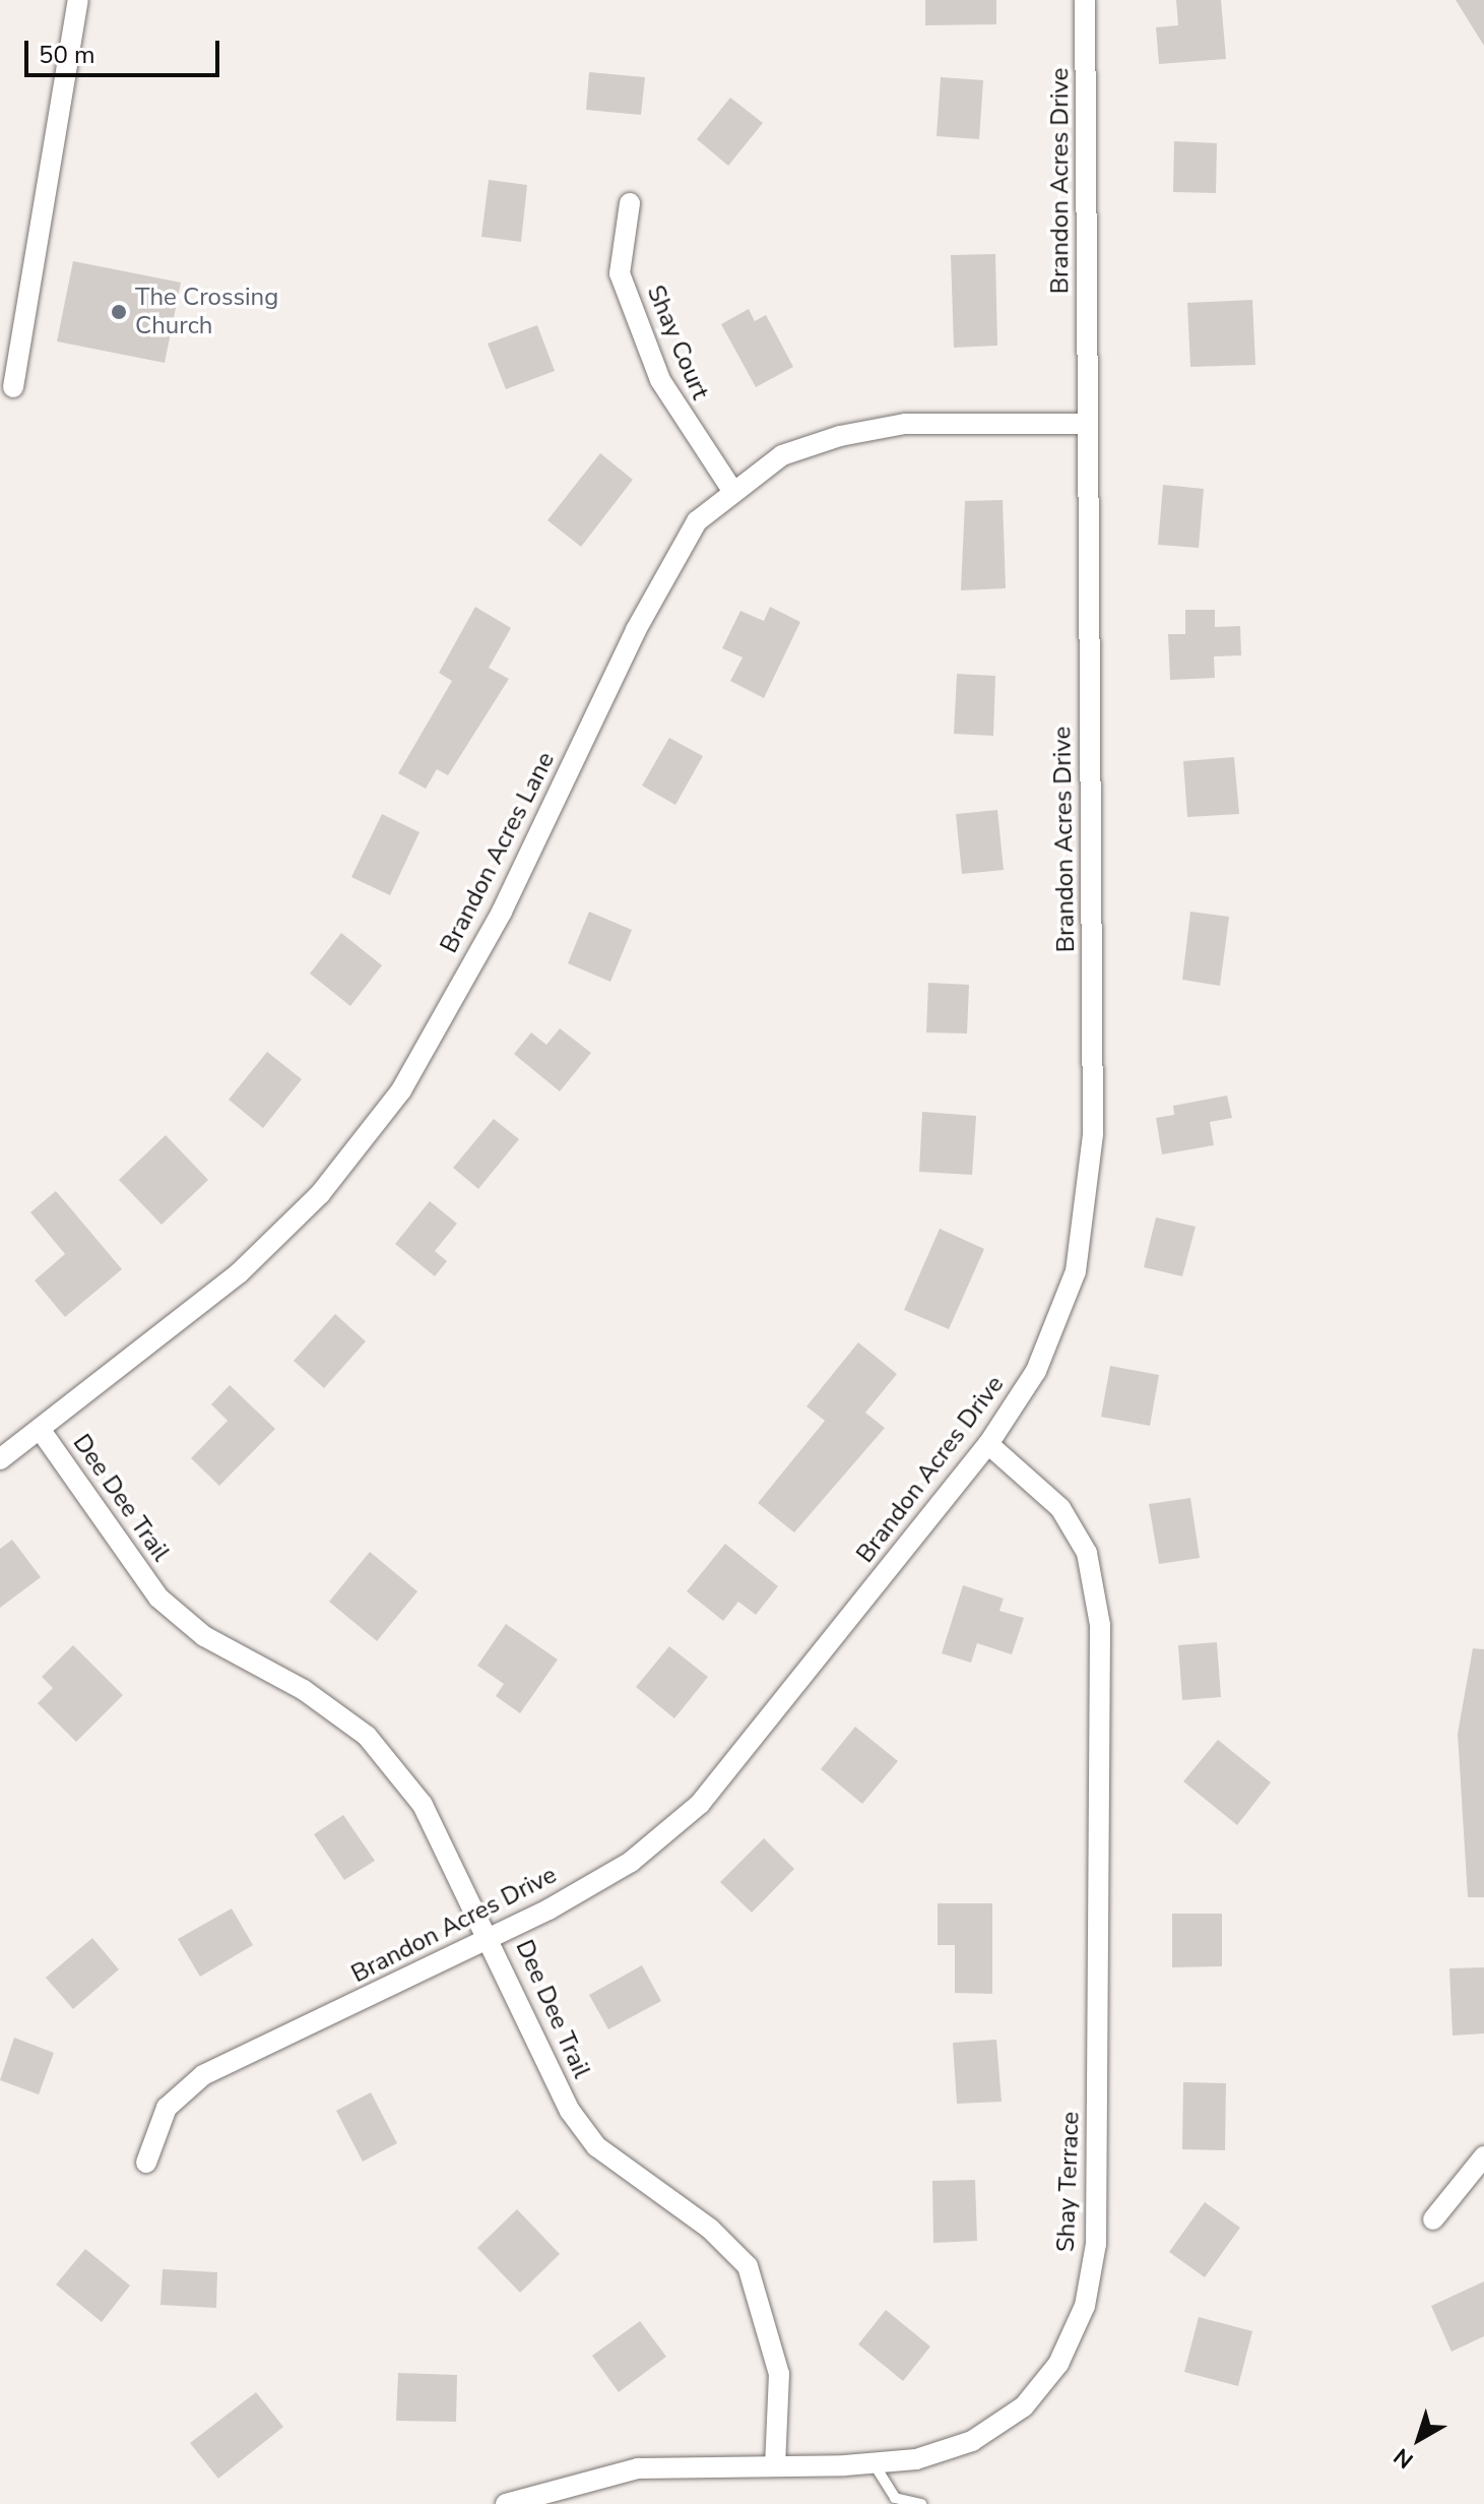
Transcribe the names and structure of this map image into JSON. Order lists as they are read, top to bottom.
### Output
{
  "streets": {
    "street": [
      "Brandon Acres Drive",
      "Shay Court",
      "Brandon Acres Lane",
      "Dee Dee Trail",
      "Shay Terrace"
    ]
  },
  "crossings": [
    ["Brandon Acres Drive", "Brandon Acres Lane"],
    ["Brandon Acres Drive", "Dee Dee Trail"],
    ["Brandon Acres Drive", "Shay Terrace"],
    ["Shay Court", "Brandon Acres Lane"],
    ["Brandon Acres Lane", "Dee Dee Trail"],
    ["Dee Dee Trail", "Shay Terrace"]
  ],
  "places": ["The Crossing Church"],
  "scale_bar": "50 m",
  "north": "bottom left"
}
